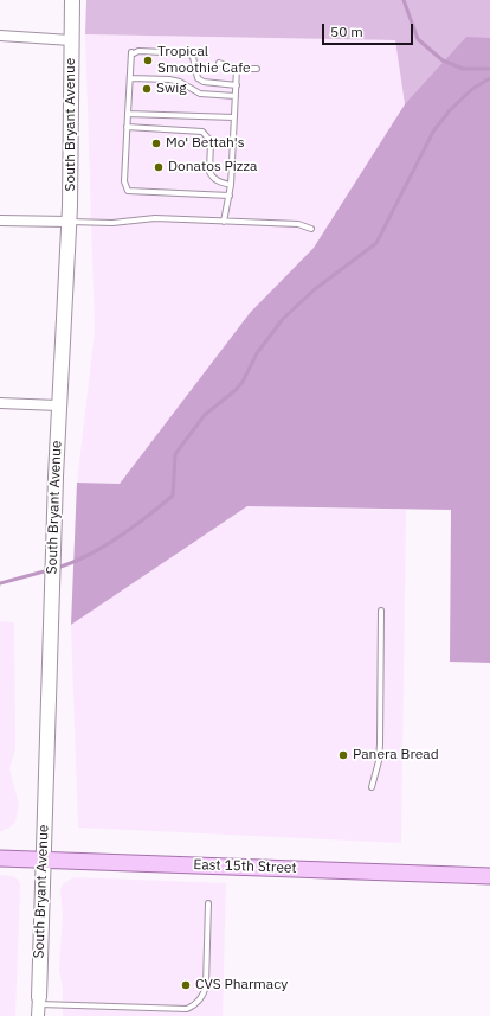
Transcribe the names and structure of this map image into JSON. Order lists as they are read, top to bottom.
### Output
{
  "streets": {
    "main road": ["South Bryant Avenue", "East 15th Street"]
  },
  "crossings": [
    ["South Bryant Avenue", "East 15th Street"]
  ],
  "places": [
    "Tropical Smoothie Cafe",
    "Swig",
    "Mo' Bettah's",
    "Donatos Pizza",
    "Panera Bread",
    "CVS Pharmacy"
  ],
  "scale_bar": "50 m"
}
